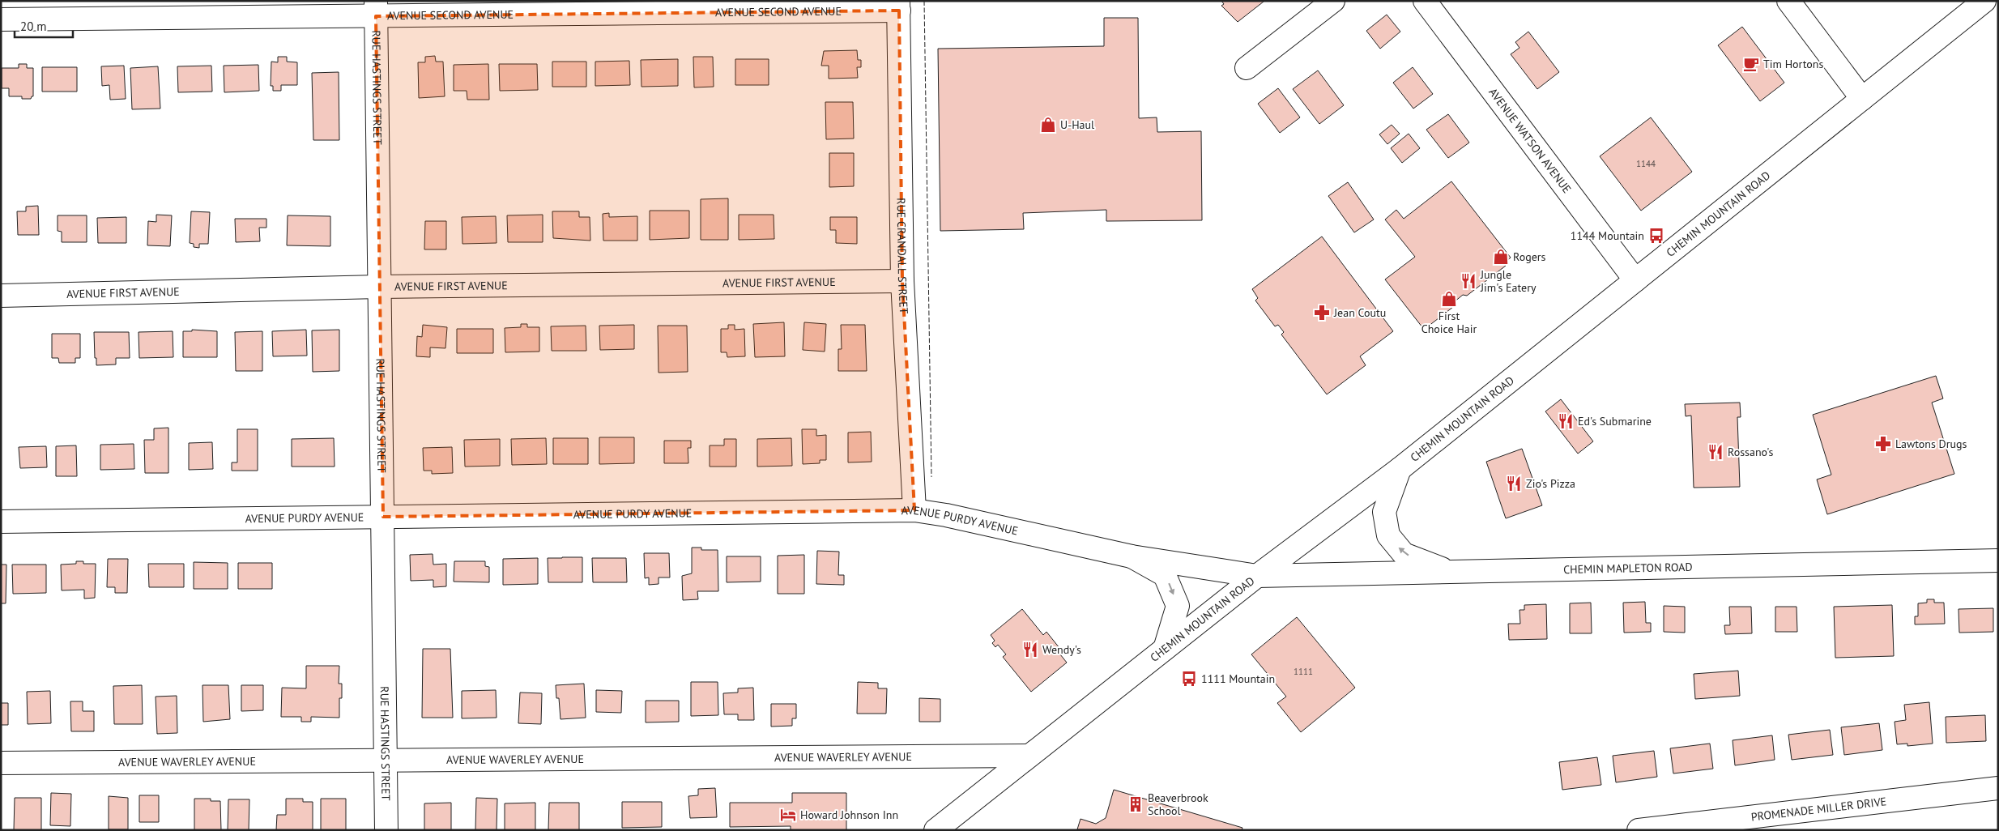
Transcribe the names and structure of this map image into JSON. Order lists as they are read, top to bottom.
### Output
{
  "streets": {
    "street": [
      "AVENUE SECOND AVENUE",
      "RUE HASTINGS STREET",
      "AVENUE WATSON AVENUE",
      "CHEMIN MOUNTAIN ROAD",
      "RUE CRANDALL STREET",
      "AVENUE FIRST AVENUE",
      "AVENUE PURDY AVENUE",
      "CHEMIN MAPLETON ROAD",
      "AVENUE WAVERLEY AVENUE",
      "PROMENADE MILLER DRIVE"
    ]
  },
  "crossings": [
    ["AVENUE SECOND AVENUE", "RUE HASTINGS STREET"],
    ["AVENUE SECOND AVENUE", "RUE CRANDALL STREET"],
    ["RUE HASTINGS STREET", "AVENUE FIRST AVENUE"],
    ["RUE HASTINGS STREET", "AVENUE PURDY AVENUE"],
    ["RUE HASTINGS STREET", "AVENUE WAVERLEY AVENUE"],
    ["AVENUE WATSON AVENUE", "CHEMIN MOUNTAIN ROAD"],
    ["CHEMIN MOUNTAIN ROAD", "AVENUE PURDY AVENUE"],
    ["CHEMIN MOUNTAIN ROAD", "CHEMIN MAPLETON ROAD"],
    ["CHEMIN MOUNTAIN ROAD", "AVENUE WAVERLEY AVENUE"],
    ["RUE CRANDALL STREET", "AVENUE FIRST AVENUE"],
    ["RUE CRANDALL STREET", "AVENUE PURDY AVENUE"],
    ["AVENUE PURDY AVENUE", "CHEMIN MAPLETON ROAD"]
  ],
  "places": {
    "cafe": ["Tim Hortons"],
    "shop": ["U-Haul", "Rogers", "First Choice Hair"],
    "bus stop": ["1144 Mountain", "1111 Mountain"],
    "restaurant": [
      "Jungle Jim's Eatery",
      "Ed's Submarine",
      "Rossano's",
      "Zio's Pizza",
      "Wendy's"
    ],
    "pharmacy": ["Jean Coutu", "Lawtons Drugs"],
    "building": ["Beaverbrook School"],
    "hotel": ["Howard Johnson Inn"]
  },
  "house_numbers": ["1144", "1111"],
  "scale_bar": "20 m"
}
